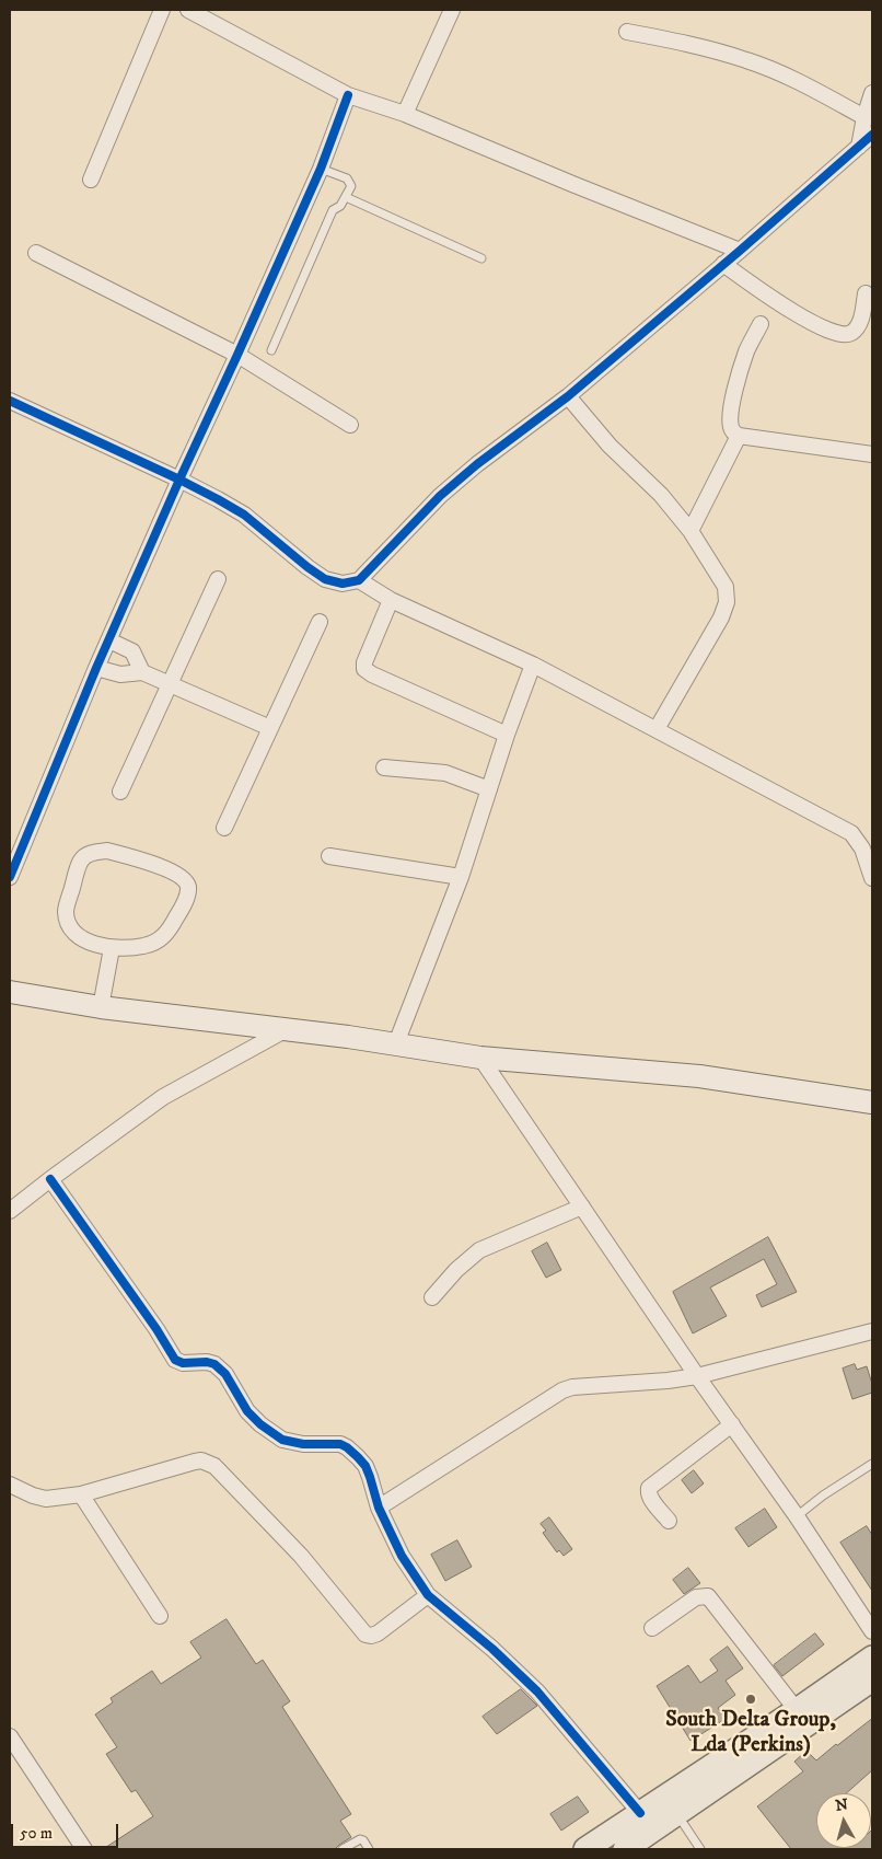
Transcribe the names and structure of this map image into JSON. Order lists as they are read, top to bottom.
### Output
{
  "places": ["South Delta Group, Lda (Perkins)"],
  "scale_bar": "50 m",
  "north": "top"
}
